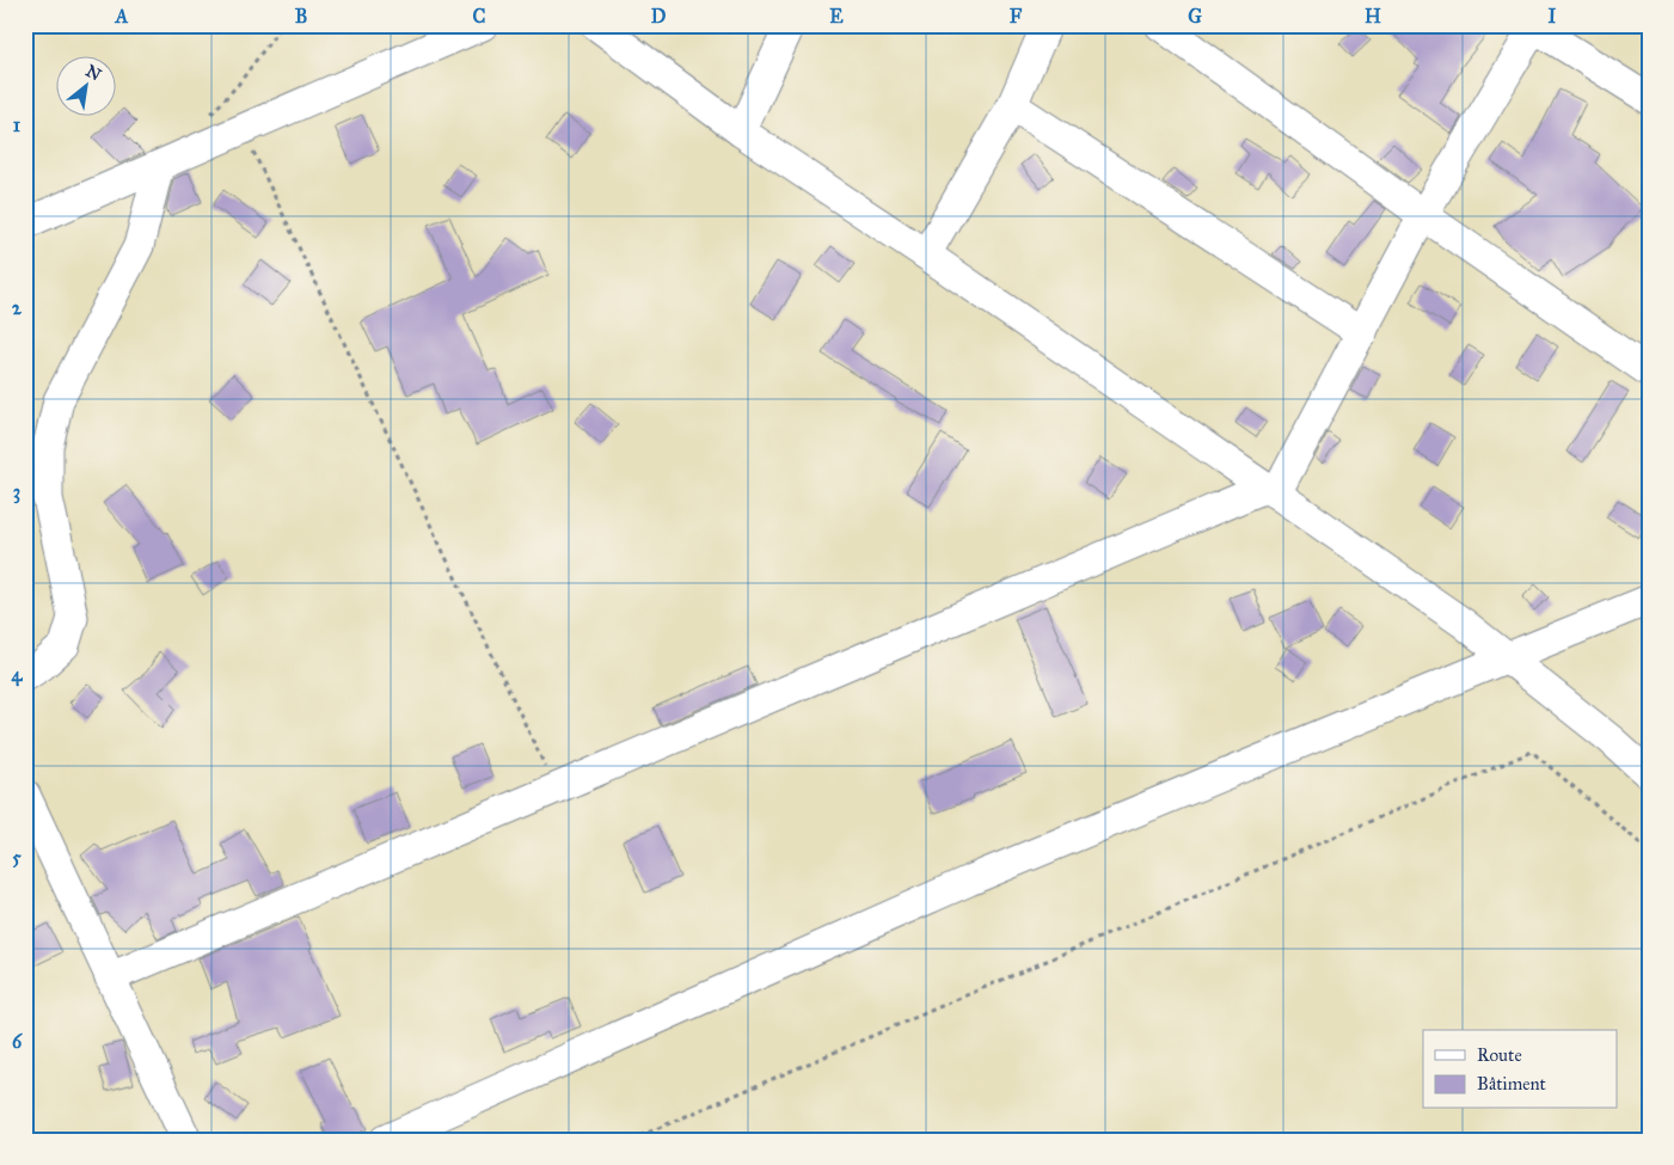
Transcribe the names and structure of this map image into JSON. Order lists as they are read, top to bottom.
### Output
{
  "legend": ["Route", "Bâtiment"],
  "north": "top right",
  "grid": {
    "columns": [
      "A",
      "B",
      "C",
      "D",
      "E",
      "F",
      "G",
      "H",
      "I"
    ],
    "rows": [
      "1",
      "2",
      "3",
      "4",
      "5",
      "6"
    ]
  }
}
